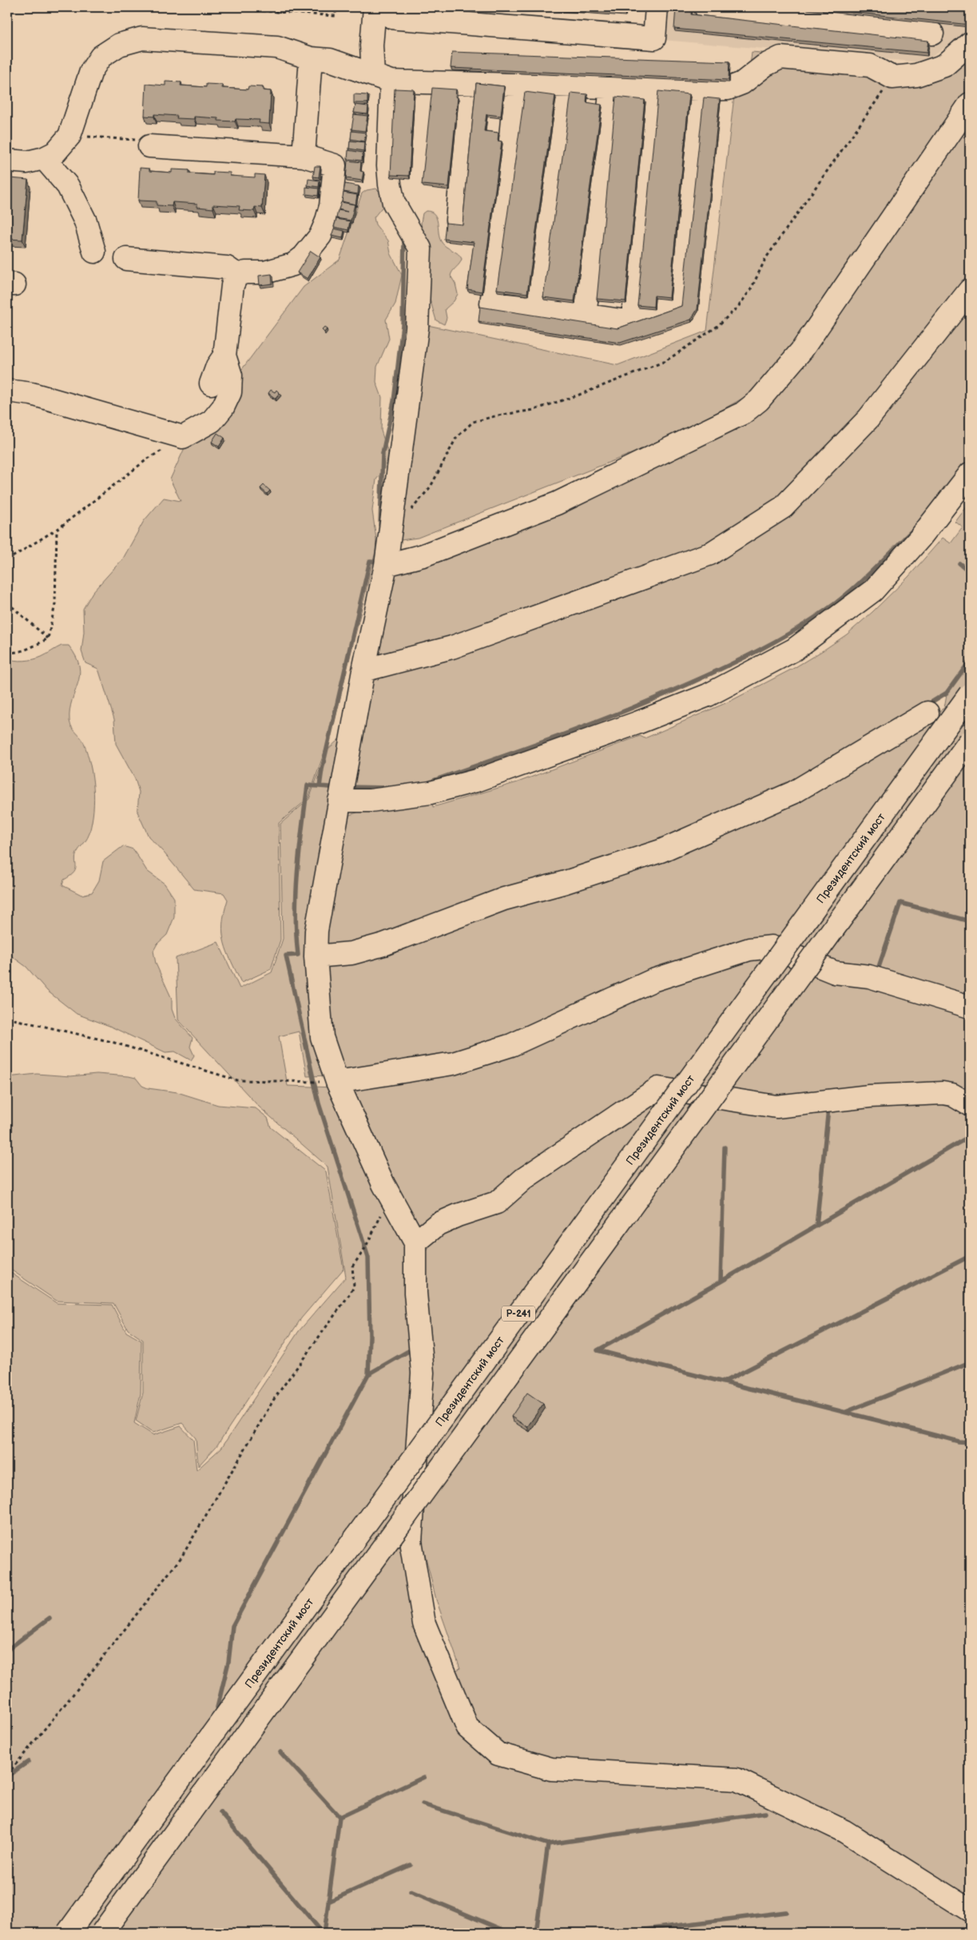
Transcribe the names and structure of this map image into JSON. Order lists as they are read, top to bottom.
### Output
{
  "streets": {
    "main road": ["Президентский мост", "Р-241"]
  }
}
